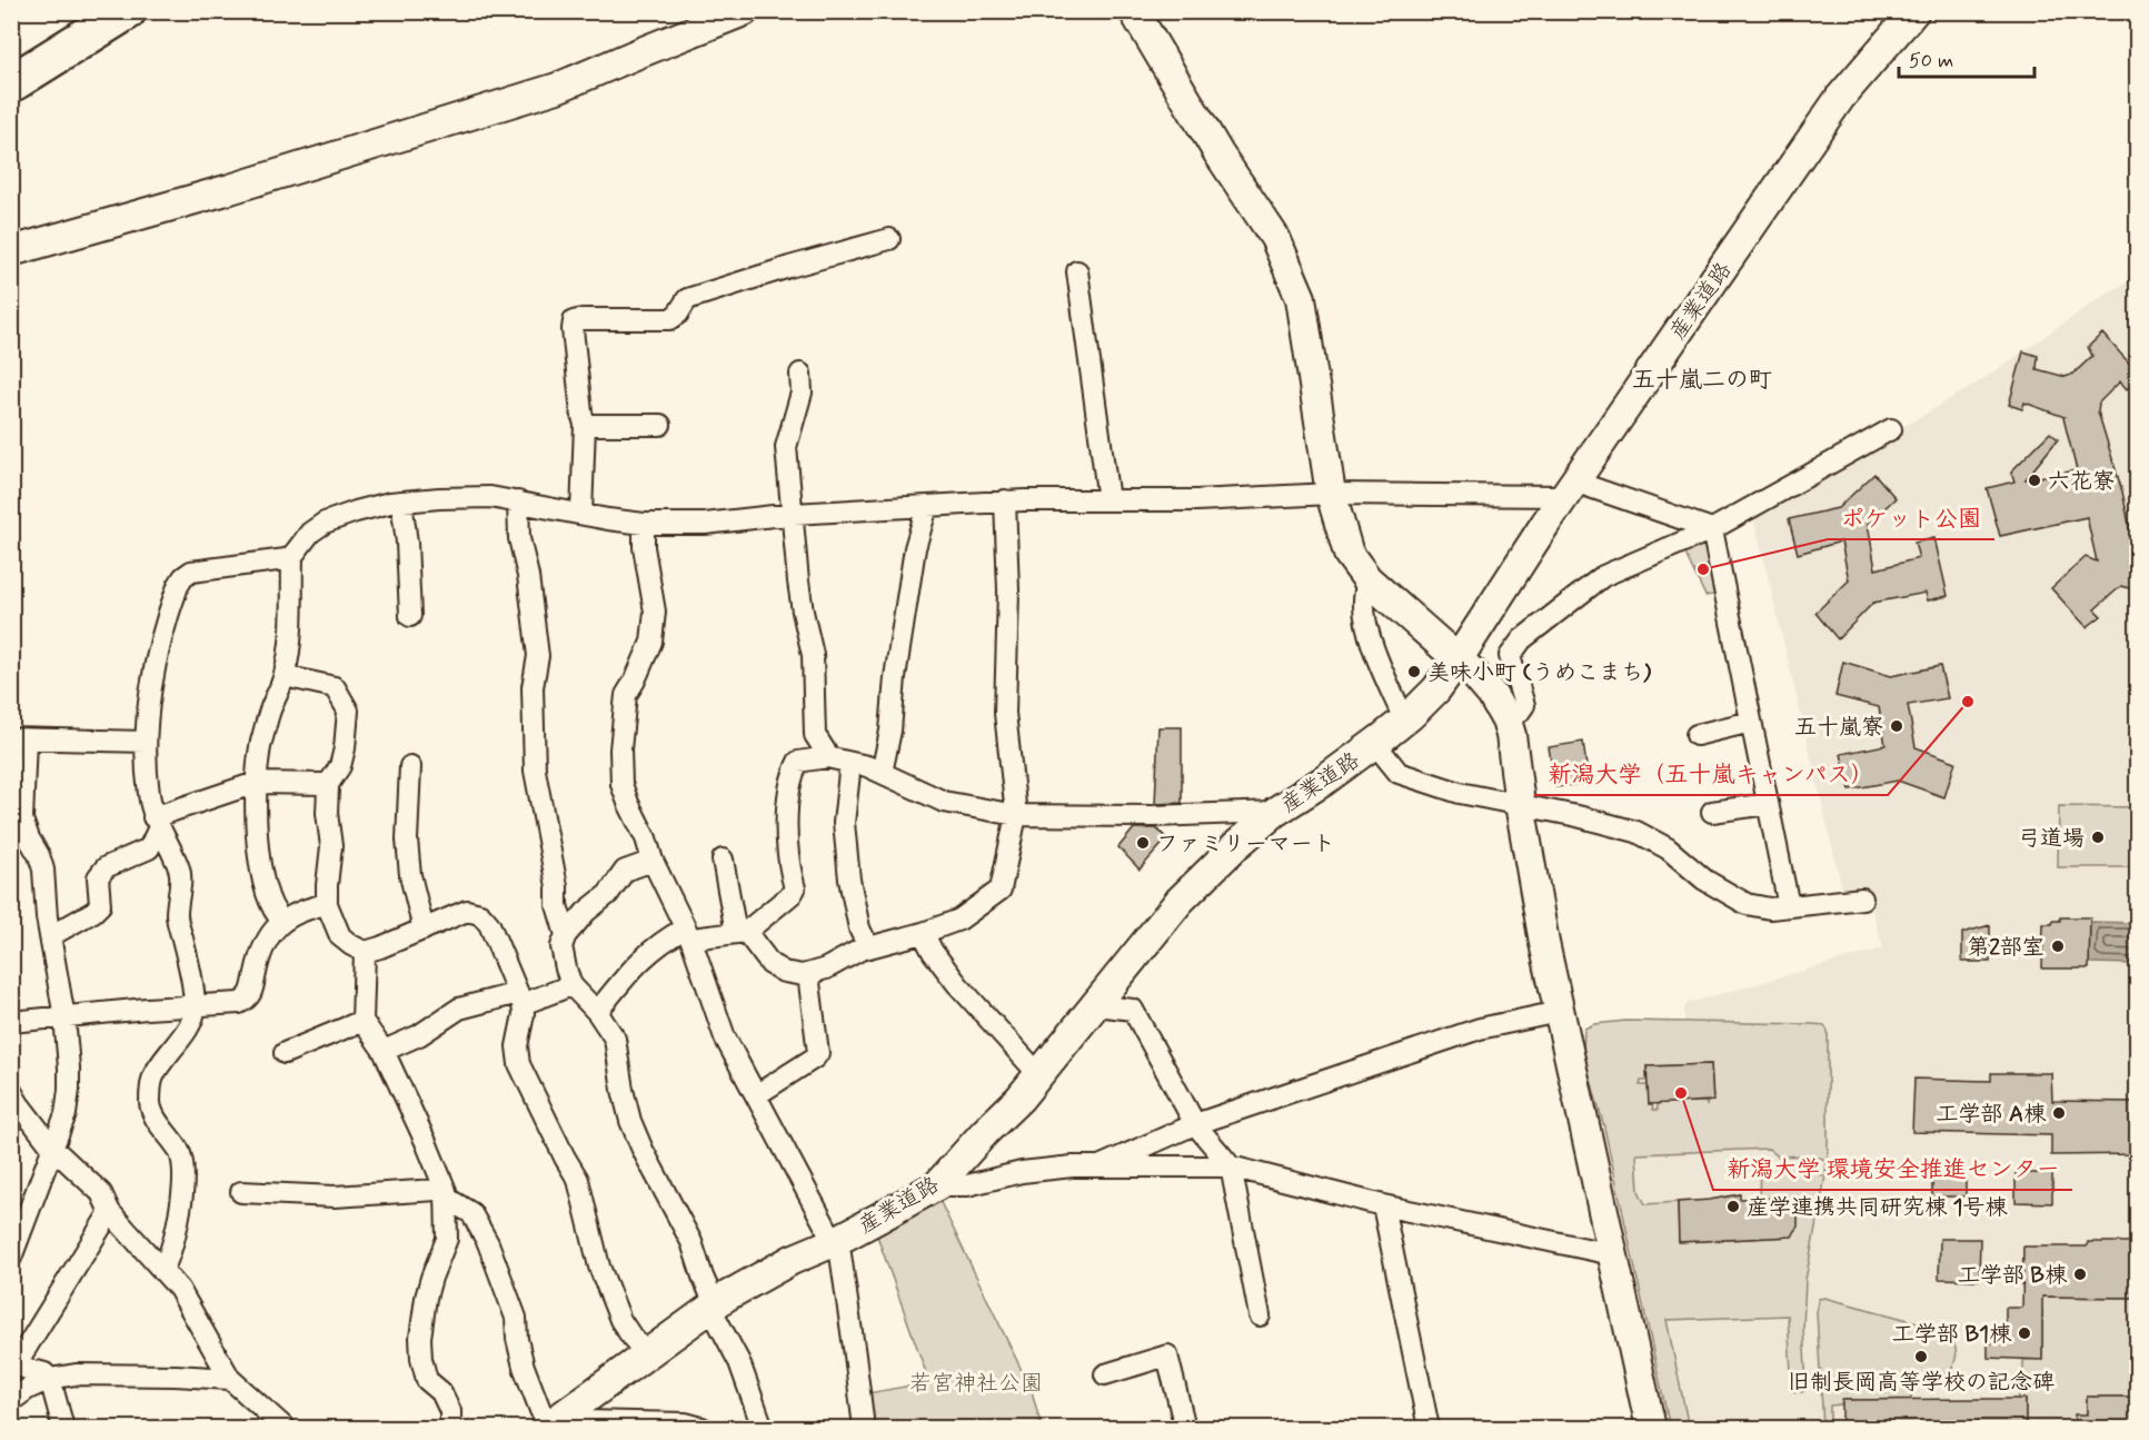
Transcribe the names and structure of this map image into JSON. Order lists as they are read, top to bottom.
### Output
{
  "streets": {
    "street": ["産業道路"]
  },
  "districts": ["五十嵐二の町"],
  "parks": ["若宮神社公園"],
  "places": [
    "六花寮",
    "ポケット公園",
    "美味小町 (うめこまち)",
    "新潟大学（五十嵐キャンパス）",
    "五十嵐寮",
    "弓道場",
    "ファミリーマート",
    "第2部室",
    "新潟大学 環境安全推進センター",
    "工学部 A棟",
    "産学連携共同研究棟 1号棟",
    "工学部 B棟",
    "工学部 B1棟",
    "旧制長岡高等学校の記念碑"
  ],
  "scale_bar": "50 m"
}
